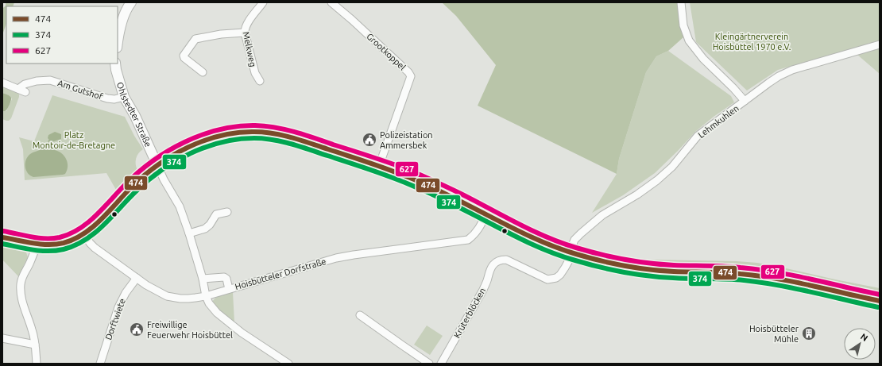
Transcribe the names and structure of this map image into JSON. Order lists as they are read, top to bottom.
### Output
{
  "streets": {
    "street": [
      "Melkweg",
      "Grootkoppel",
      "Am Gutshof",
      "Ohlstedter Straße",
      "Lehmkuhlen",
      "Hoisbütteler Dorfstraße",
      "Krüterblöcken",
      "Dorftwiete"
    ]
  },
  "crossings": [
    ["Am Gutshof", "Ohlstedter Straße"],
    ["Lehmkuhlen", "Krüterblöcken"],
    ["Hoisbütteler Dorfstraße", "Dorftwiete"]
  ],
  "parks": ["Kleingärtnerverein Hoisbüttel 1970 e.V.", "Platz Montoir-de-Bretagne"],
  "places": {
    "public building": ["Polizeistation Ammersbek", "Freiwillige Feuerwehr Hoisbüttel"],
    "building": ["Hoisbütteler Mühle"]
  },
  "lines": ["transit line 627", "transit line 474", "transit line 374"],
  "legend": ["474", "374", "627"],
  "north": "top right"
}
